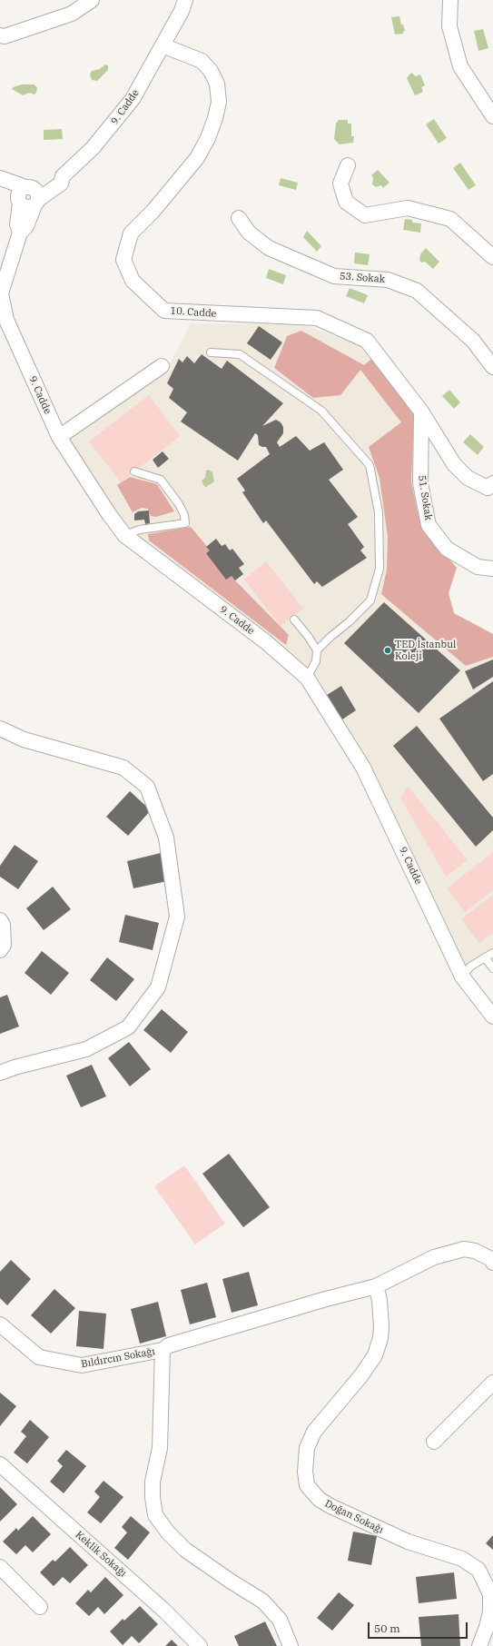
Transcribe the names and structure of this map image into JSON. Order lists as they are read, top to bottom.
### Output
{
  "streets": {
    "street": [
      "9. Cadde",
      "53. Sokak",
      "10. Cadde",
      "51. Sokak",
      "Bıldırcın Sokağı",
      "Doğan Sokağı",
      "Keklik Sokağı"
    ]
  },
  "crossings": [
    ["9. Cadde", "10. Cadde"],
    ["10. Cadde", "51. Sokak"],
    ["Bıldırcın Sokağı", "Doğan Sokağı"]
  ],
  "places": ["TED İstanbul Koleji"],
  "scale_bar": "50 m"
}
